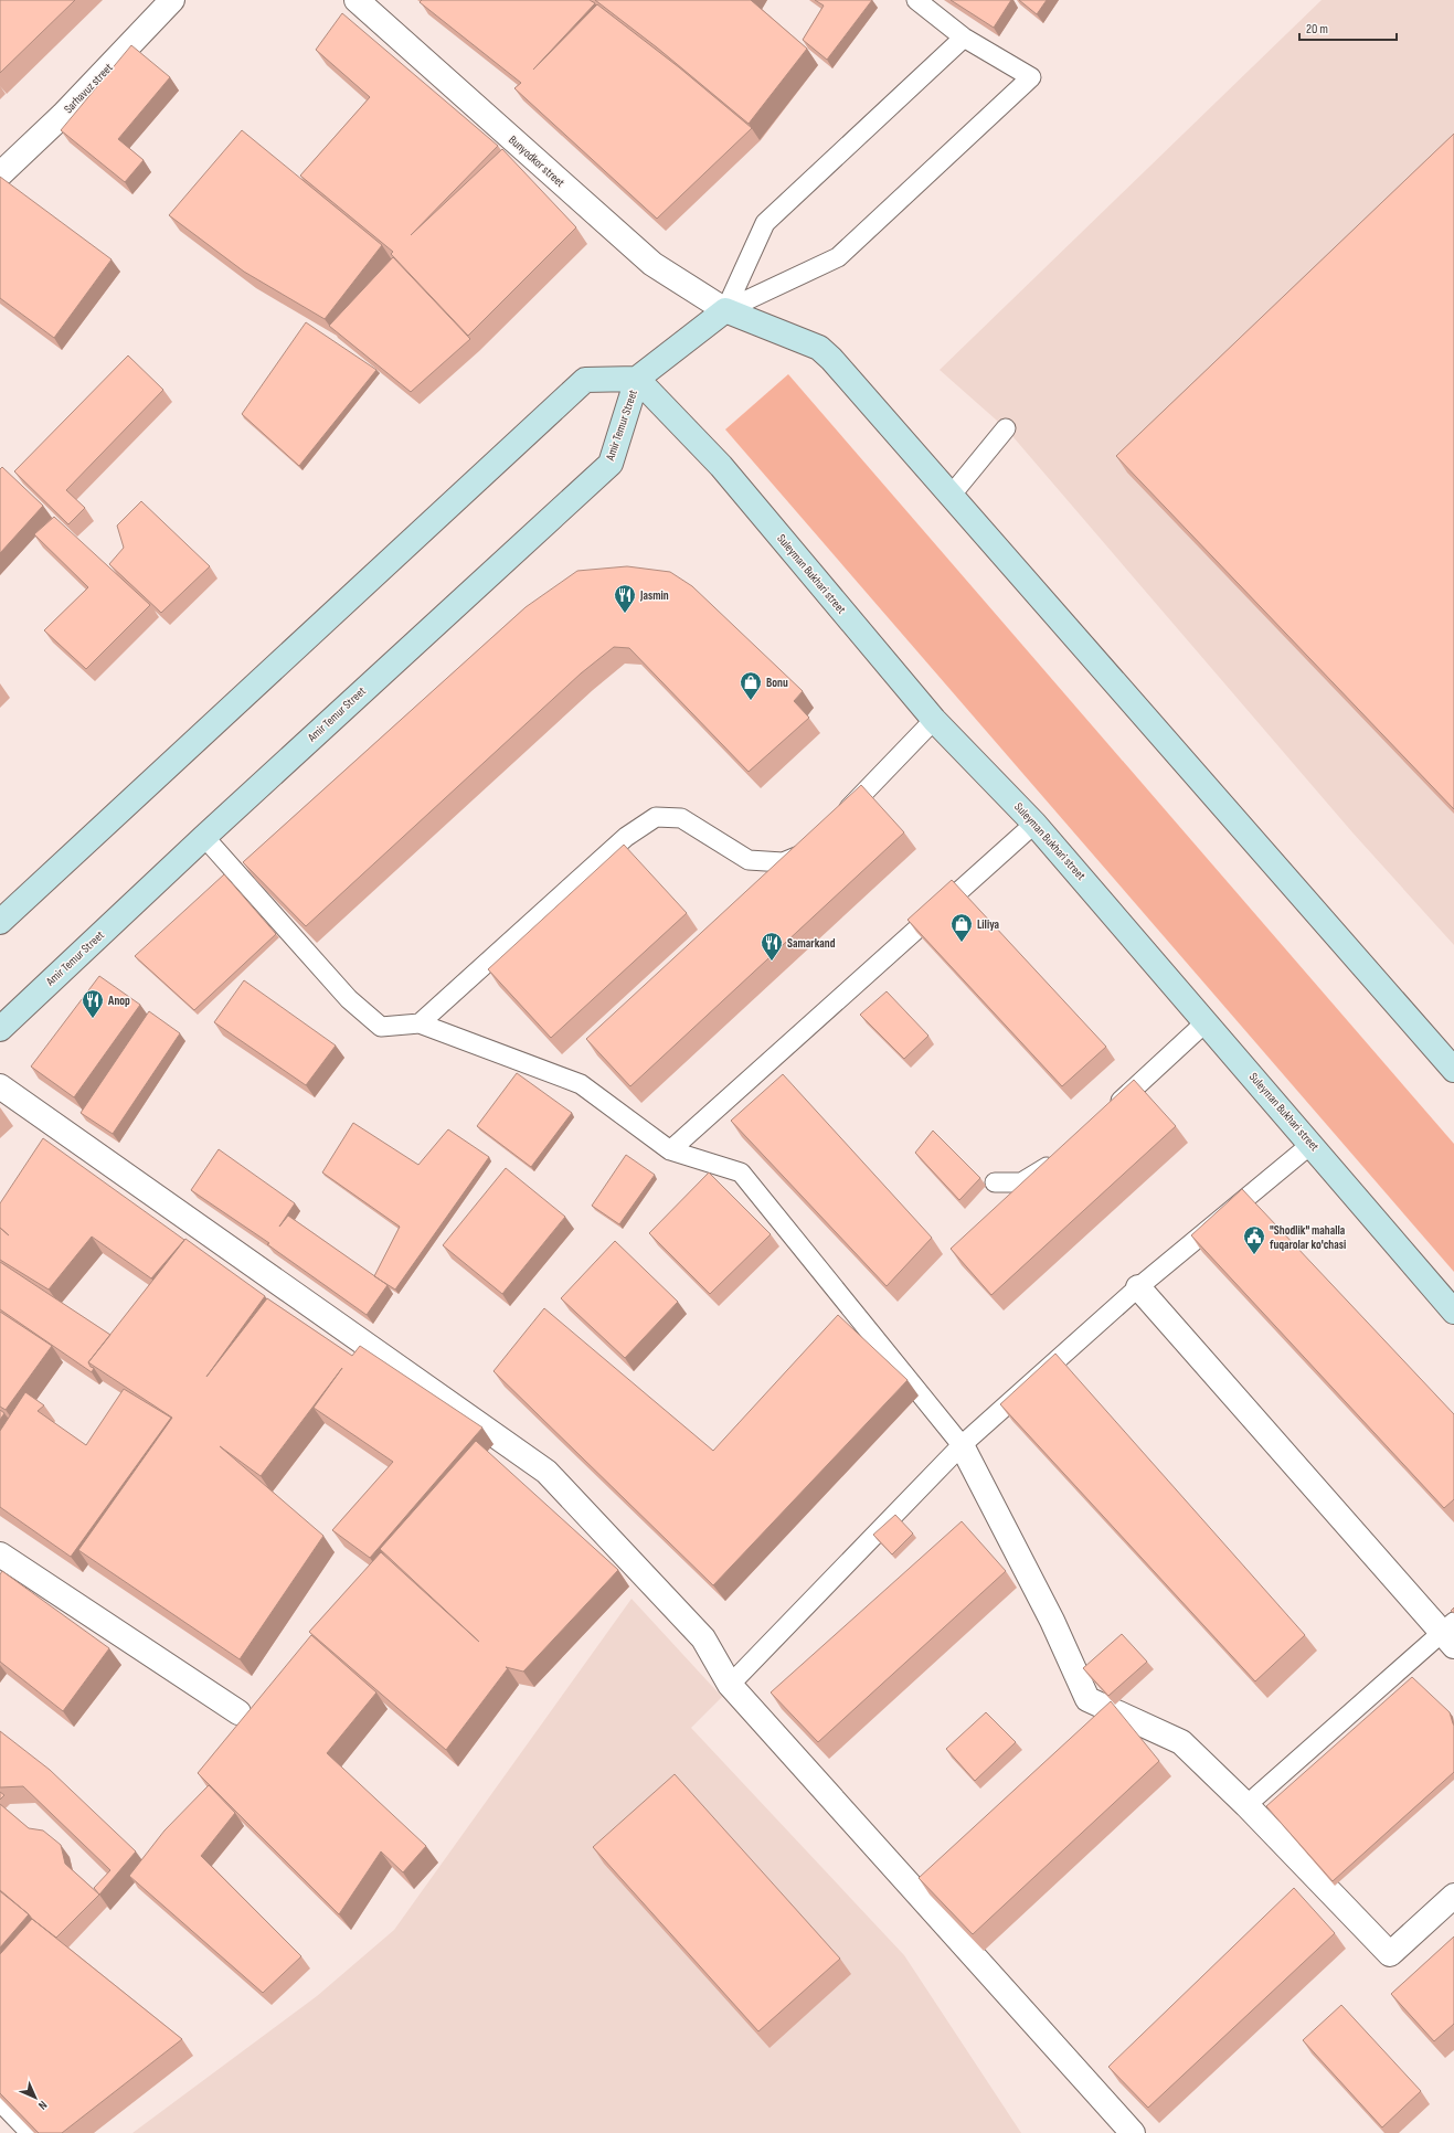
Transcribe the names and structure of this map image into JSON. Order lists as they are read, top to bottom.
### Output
{
  "streets": {
    "main road": ["Amir Temur Street", "Suleyman Bukhari street"],
    "street": ["Sarhavuz street", "Bunyodkor street"]
  },
  "crossings": [
    ["Bunyodkor street", "Amir Temur Street"],
    ["Amir Temur Street", "Suleyman Bukhari street"]
  ],
  "places": {
    "restaurant": ["Jasmin", "Samarkand", "Anop"],
    "shop": ["Bonu", "Liliya"],
    "public building": ["\"Shodlik\" mahalla fuqarolar ko'chasi"]
  },
  "scale_bar": "20 m",
  "north": "bottom right"
}
